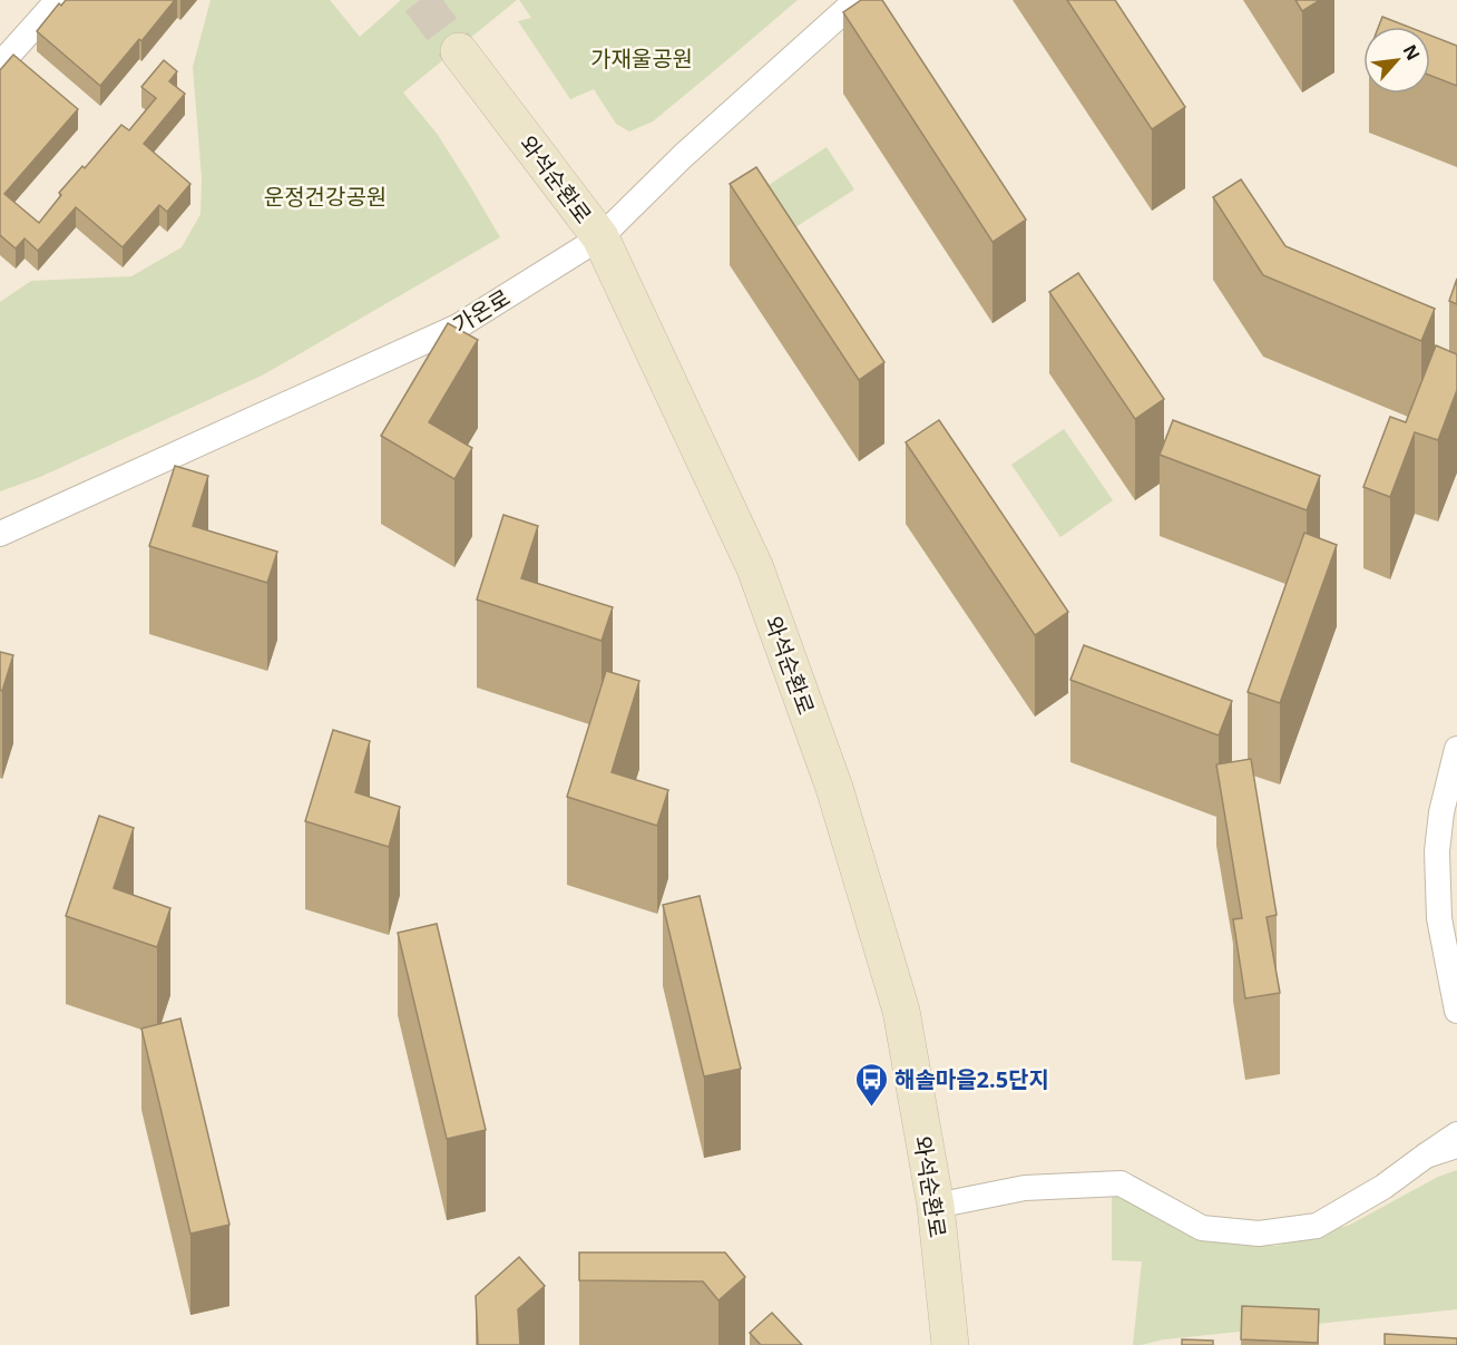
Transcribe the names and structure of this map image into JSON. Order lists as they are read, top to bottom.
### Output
{
  "streets": {
    "street": ["와석순환로", "가온로"]
  },
  "crossings": [
    ["와석순환로", "가온로"]
  ],
  "parks": ["가재울공원", "운정건강공원"],
  "places": {
    "bus stop": ["해솔마을2.5단지"]
  },
  "north": "top right"
}
